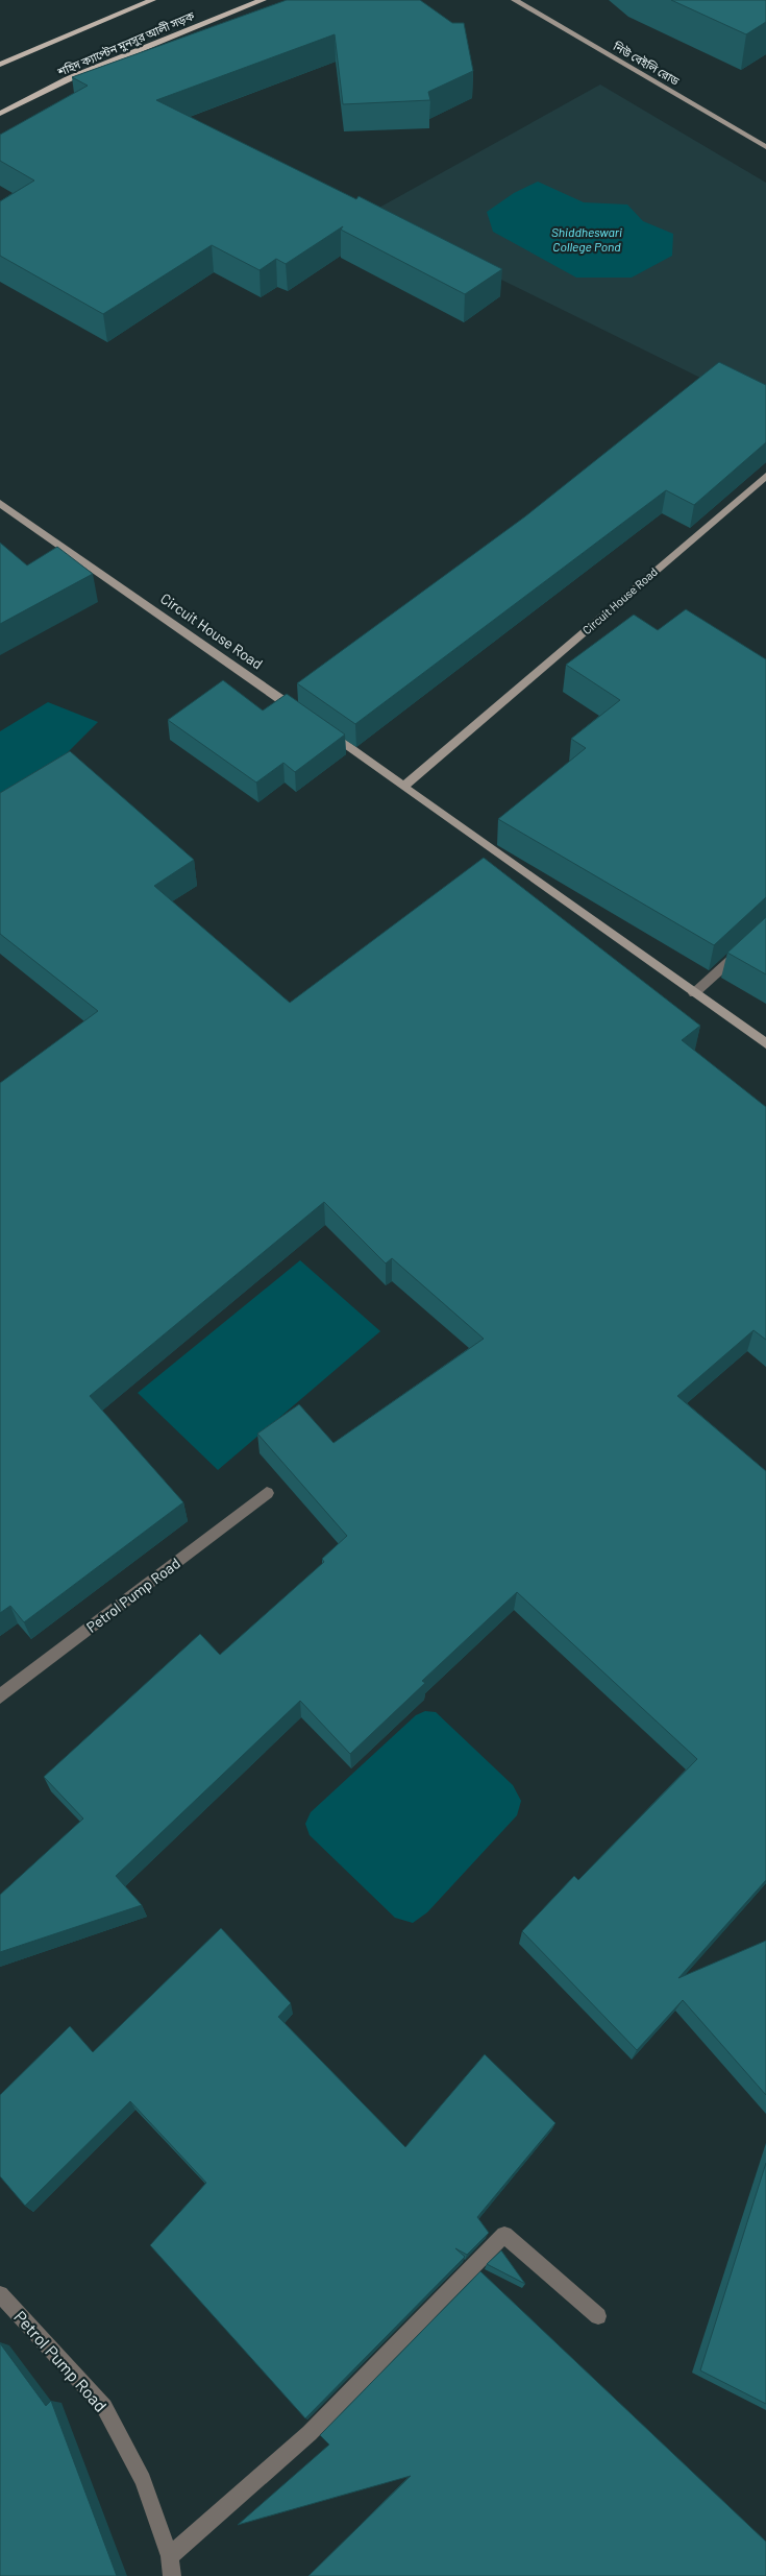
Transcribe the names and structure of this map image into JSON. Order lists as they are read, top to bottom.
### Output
{
  "streets": {
    "main road": ["শহিদ ক্যাপ্টেন মুনসুর আলী সড়ক"],
    "street": ["নিউ বেইলি রোড", "Circuit House Road", "Petrol Pump Road"]
  },
  "water": ["Shiddheswari College Pond"]
}
